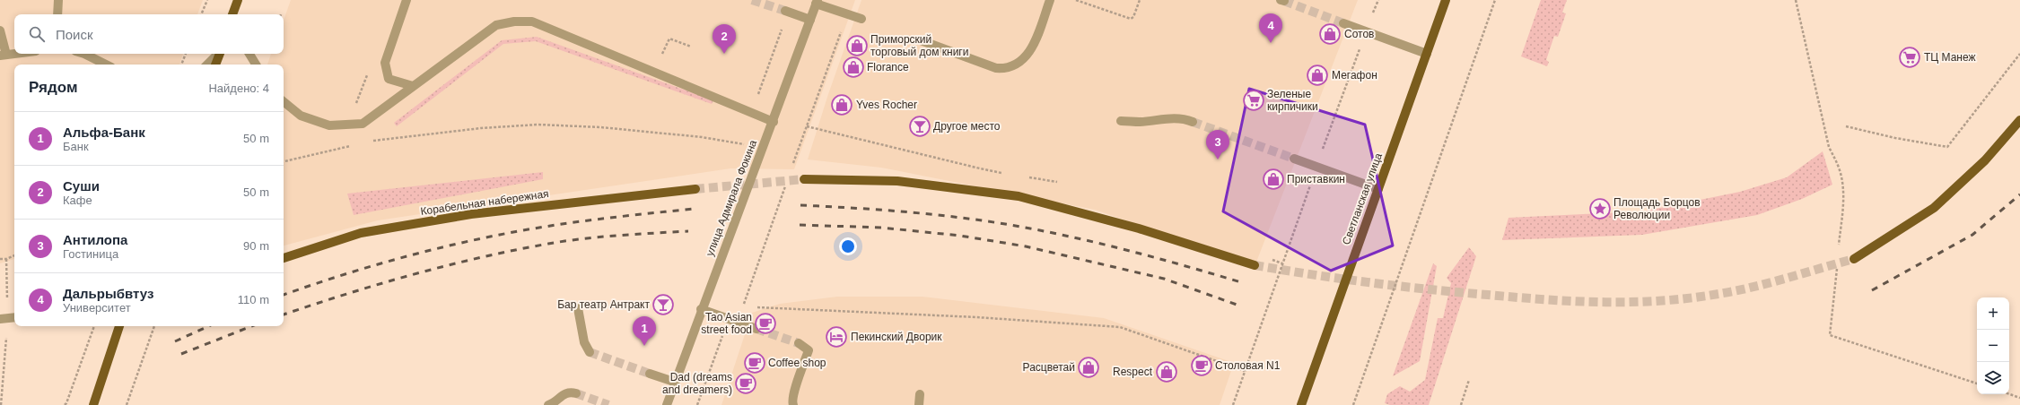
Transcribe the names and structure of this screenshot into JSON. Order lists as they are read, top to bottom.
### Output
{
  "streets": {
    "main road": ["Светланская улица", "Корабельная набережная"],
    "street": ["улица Адмирала Фокина"]
  },
  "places": {
    "shop": [
      "Сотов",
      "Приморский торговый дом книги",
      "Florance",
      "Мегафон",
      "Yves Rocher",
      "Приставкин",
      "Расцветай",
      "Respect"
    ],
    "supermarket": ["ТЦ Манеж", "Зеленые кирпичики"],
    "bar": ["Другое место", "Бар театр Антракт"],
    "place": ["Площадь Борцов Революции"],
    "cafe": [
      "Tao Asian street food",
      "Coffee shop",
      "Столовая N1",
      "Dad (dreams and dreamers)"
    ],
    "hotel": ["Пекинский Дворик"]
  },
  "page": {
    "pins": [
      "4",
      "2",
      "3",
      "1"
    ],
    "search": "Поиск",
    "heading": ["Рядом", "Найдено: 4"],
    "list": [
      {
        "mark": "1",
        "name": "Альфа-Банк",
        "note": "Банк",
        "value": "50 m"
      },
      {
        "mark": "2",
        "name": "Суши",
        "note": "Кафе",
        "value": "50 m"
      },
      {
        "mark": "3",
        "name": "Антилопа",
        "note": "Гостиница",
        "value": "90 m"
      },
      {
        "mark": "4",
        "name": "Дальрыбвтуз",
        "note": "Университет",
        "value": "110 m"
      }
    ],
    "map_buttons": ["+", "−"]
  }
}
